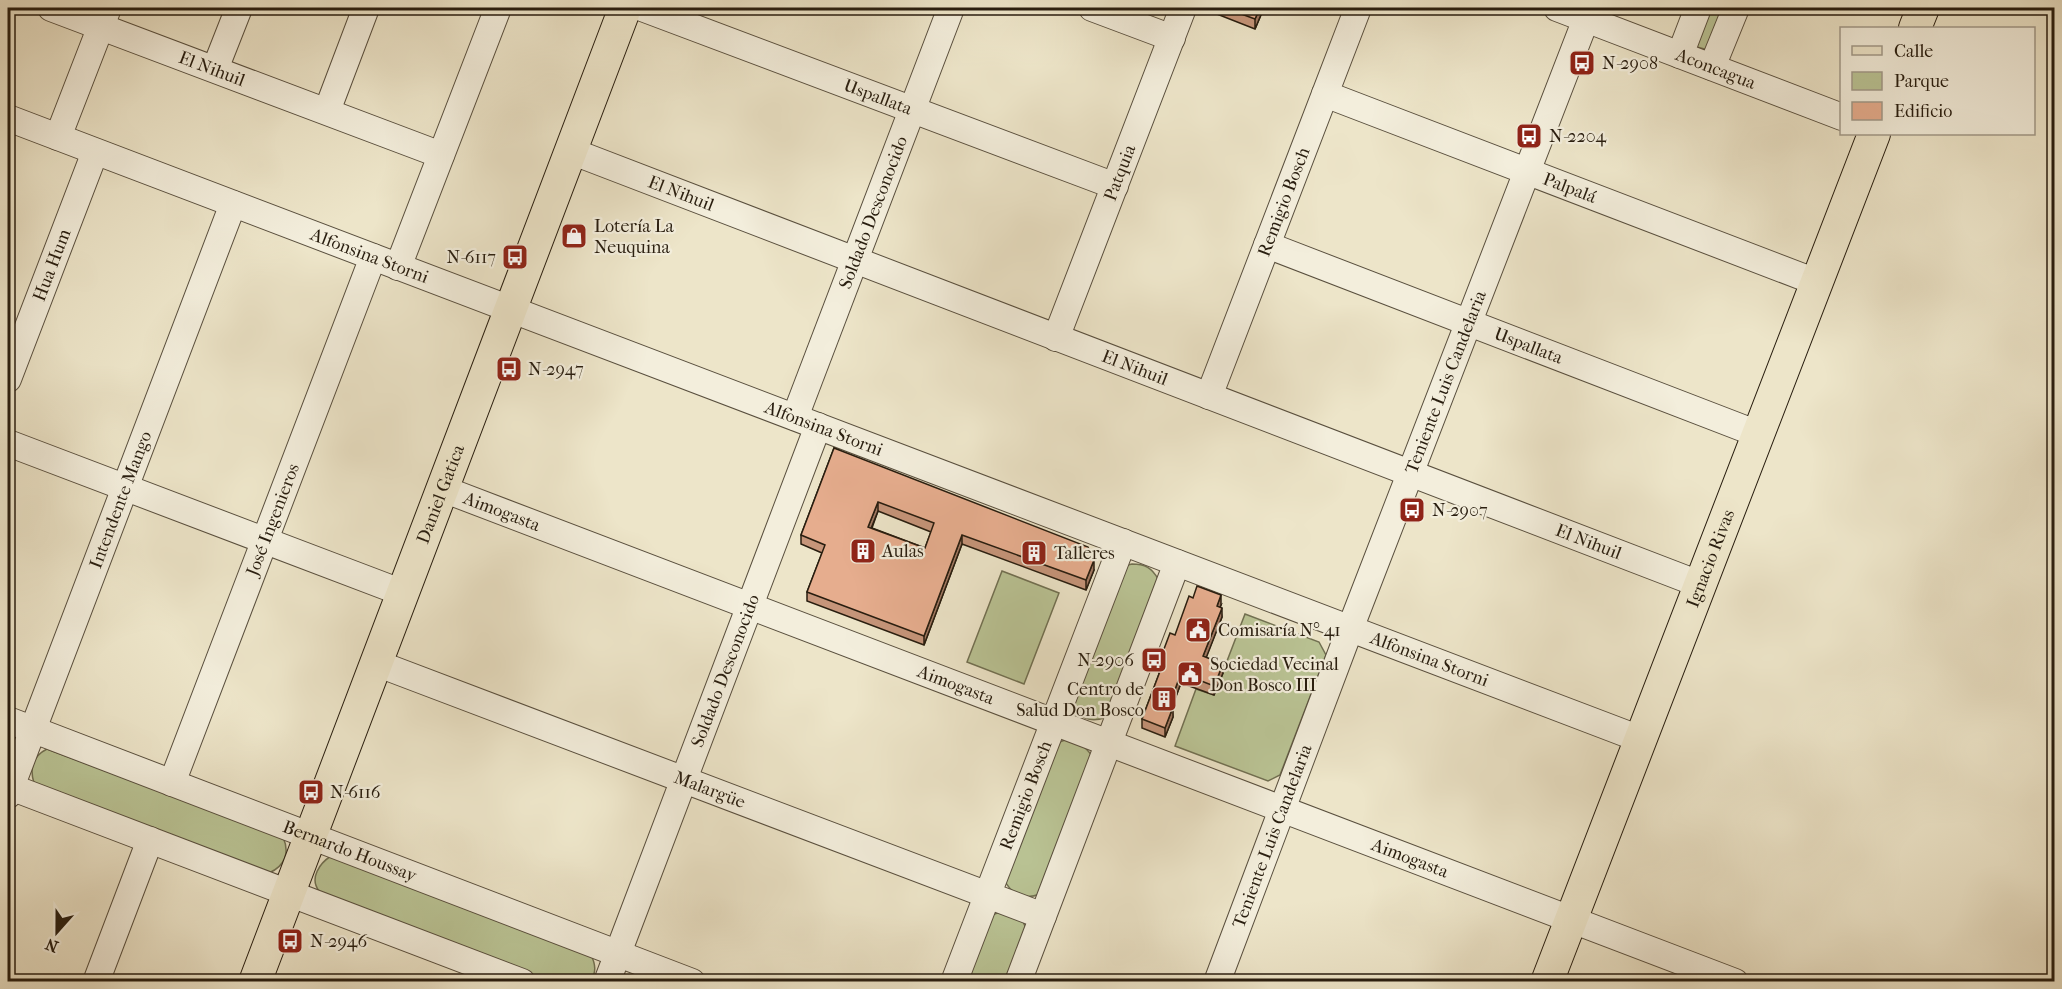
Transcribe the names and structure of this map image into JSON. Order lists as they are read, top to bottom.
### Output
{
  "streets": {
    "main road": ["Daniel Gatica", "Ignacio Rivas"],
    "street": [
      "El Nihuil",
      "Aconcagua",
      "Uspallata",
      "Patquia",
      "Palpalá",
      "Remigio Bosch",
      "Soldado Desconocido",
      "Alfonsina Storni",
      "Hua Hum",
      "Teniente Luis Candelaria",
      "Intendente Mango",
      "Aimogasta",
      "José Ingenieros",
      "Malargüe",
      "Bernardo Houssay"
    ]
  },
  "crossings": [
    ["El Nihuil", "Patquia"],
    ["El Nihuil", "Remigio Bosch"],
    ["El Nihuil", "Soldado Desconocido"],
    ["El Nihuil", "Teniente Luis Candelaria"],
    ["El Nihuil", "Daniel Gatica"],
    ["El Nihuil", "Ignacio Rivas"],
    ["Aconcagua", "Teniente Luis Candelaria"],
    ["Uspallata", "Patquia"],
    ["Uspallata", "Remigio Bosch"],
    ["Uspallata", "Soldado Desconocido"],
    ["Uspallata", "Teniente Luis Candelaria"],
    ["Uspallata", "Ignacio Rivas"],
    ["Palpalá", "Remigio Bosch"],
    ["Palpalá", "Teniente Luis Candelaria"],
    ["Palpalá", "Ignacio Rivas"],
    ["Remigio Bosch", "Alfonsina Storni"],
    ["Remigio Bosch", "Aimogasta"],
    ["Remigio Bosch", "Malargüe"],
    ["Soldado Desconocido", "Alfonsina Storni"],
    ["Soldado Desconocido", "Aimogasta"],
    ["Soldado Desconocido", "Malargüe"],
    ["Soldado Desconocido", "Bernardo Houssay"],
    ["Alfonsina Storni", "Hua Hum"],
    ["Alfonsina Storni", "Teniente Luis Candelaria"],
    ["Alfonsina Storni", "Daniel Gatica"],
    ["Alfonsina Storni", "Intendente Mango"],
    ["Alfonsina Storni", "José Ingenieros"],
    ["Alfonsina Storni", "Ignacio Rivas"],
    ["Teniente Luis Candelaria", "Aimogasta"],
    ["Daniel Gatica", "Aimogasta"],
    ["Daniel Gatica", "Malargüe"],
    ["Daniel Gatica", "Bernardo Houssay"],
    ["Intendente Mango", "Bernardo Houssay"],
    ["Aimogasta", "Ignacio Rivas"],
    ["José Ingenieros", "Bernardo Houssay"]
  ],
  "places": {
    "bus stop": [
      "N-2908",
      "N-2204",
      "N-6117",
      "N-2947",
      "N-2907",
      "N-2906",
      "N-6116",
      "N-2946"
    ],
    "shop": ["Lotería La Neuquina"],
    "building": ["Aulas", "Talleres", "Centro de Salud Don Bosco"],
    "public building": ["Comisaría N° 41", "Sociedad Vecinal Don Bosco III"]
  },
  "legend": ["Calle", "Parque", "Edificio"],
  "north": "bottom"
}
